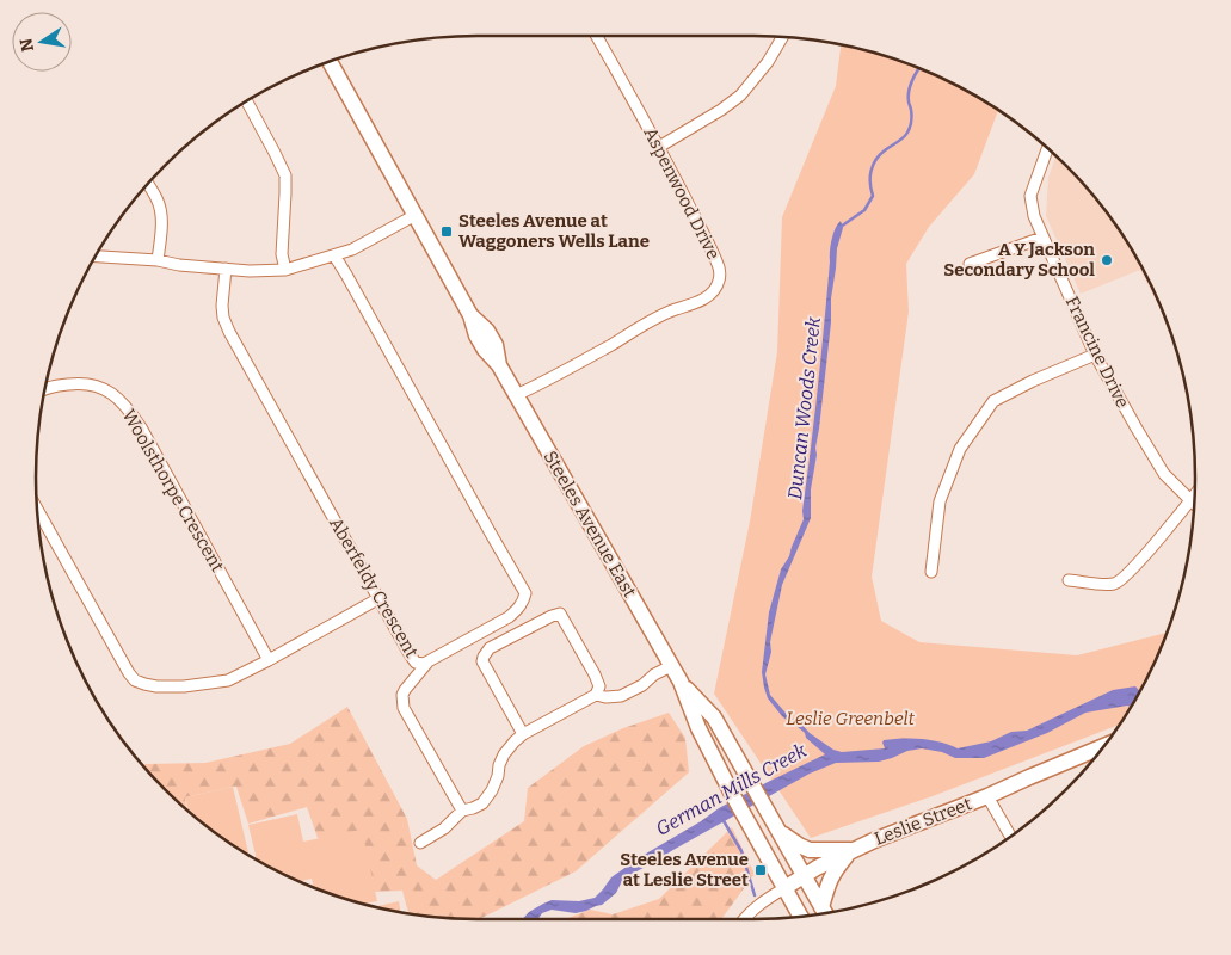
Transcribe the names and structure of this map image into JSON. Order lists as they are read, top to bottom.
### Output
{
  "streets": {
    "main road": ["Steeles Avenue East", "Leslie Street"],
    "street": [
      "Aspenwood Drive",
      "Francine Drive",
      "Woolsthorpe Crescent",
      "Aberfeldy Crescent"
    ]
  },
  "crossings": [
    ["Aspenwood Drive", "Steeles Avenue East"],
    ["Steeles Avenue East", "Leslie Street"]
  ],
  "water": ["Duncan Woods Creek", "German Mills Creek"],
  "parks": ["Leslie Greenbelt"],
  "places": {
    "transit": ["Steeles Avenue at Waggoners Wells Lane", "Steeles Avenue at Leslie Street"],
    "other": ["A Y Jackson Secondary School"]
  },
  "north": "left"
}
